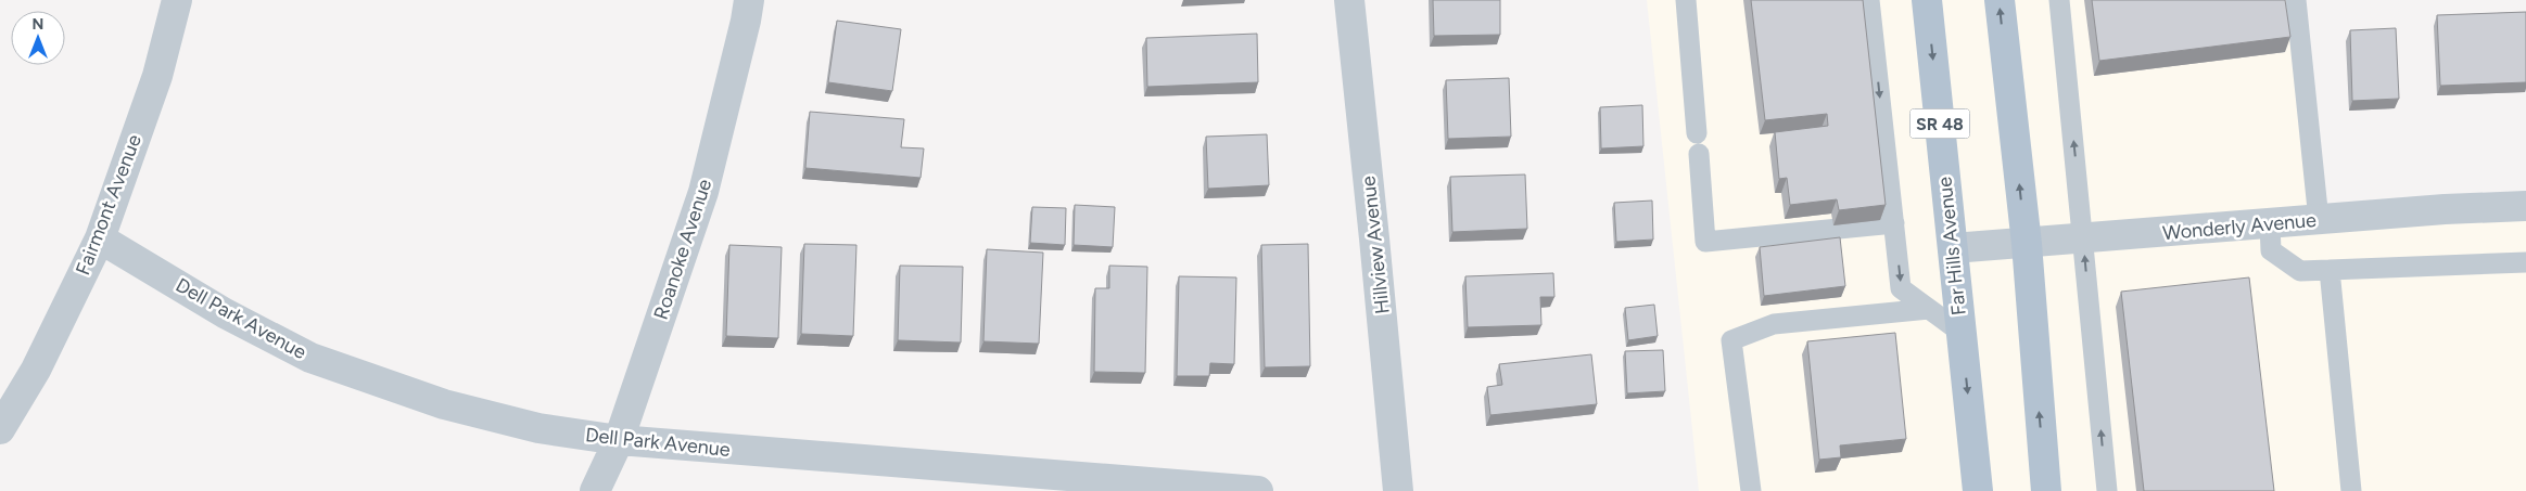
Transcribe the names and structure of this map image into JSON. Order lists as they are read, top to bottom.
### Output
{
  "streets": {
    "main road": ["SR 48", "Far Hills Avenue"],
    "street": [
      "Fairmont Avenue",
      "Wonderly Avenue",
      "Hillview Avenue",
      "Roanoke Avenue",
      "Dell Park Avenue"
    ]
  },
  "crossings": [
    ["Fairmont Avenue", "Dell Park Avenue"],
    ["Wonderly Avenue", "Far Hills Avenue"],
    ["Roanoke Avenue", "Dell Park Avenue"]
  ],
  "north": "top"
}
